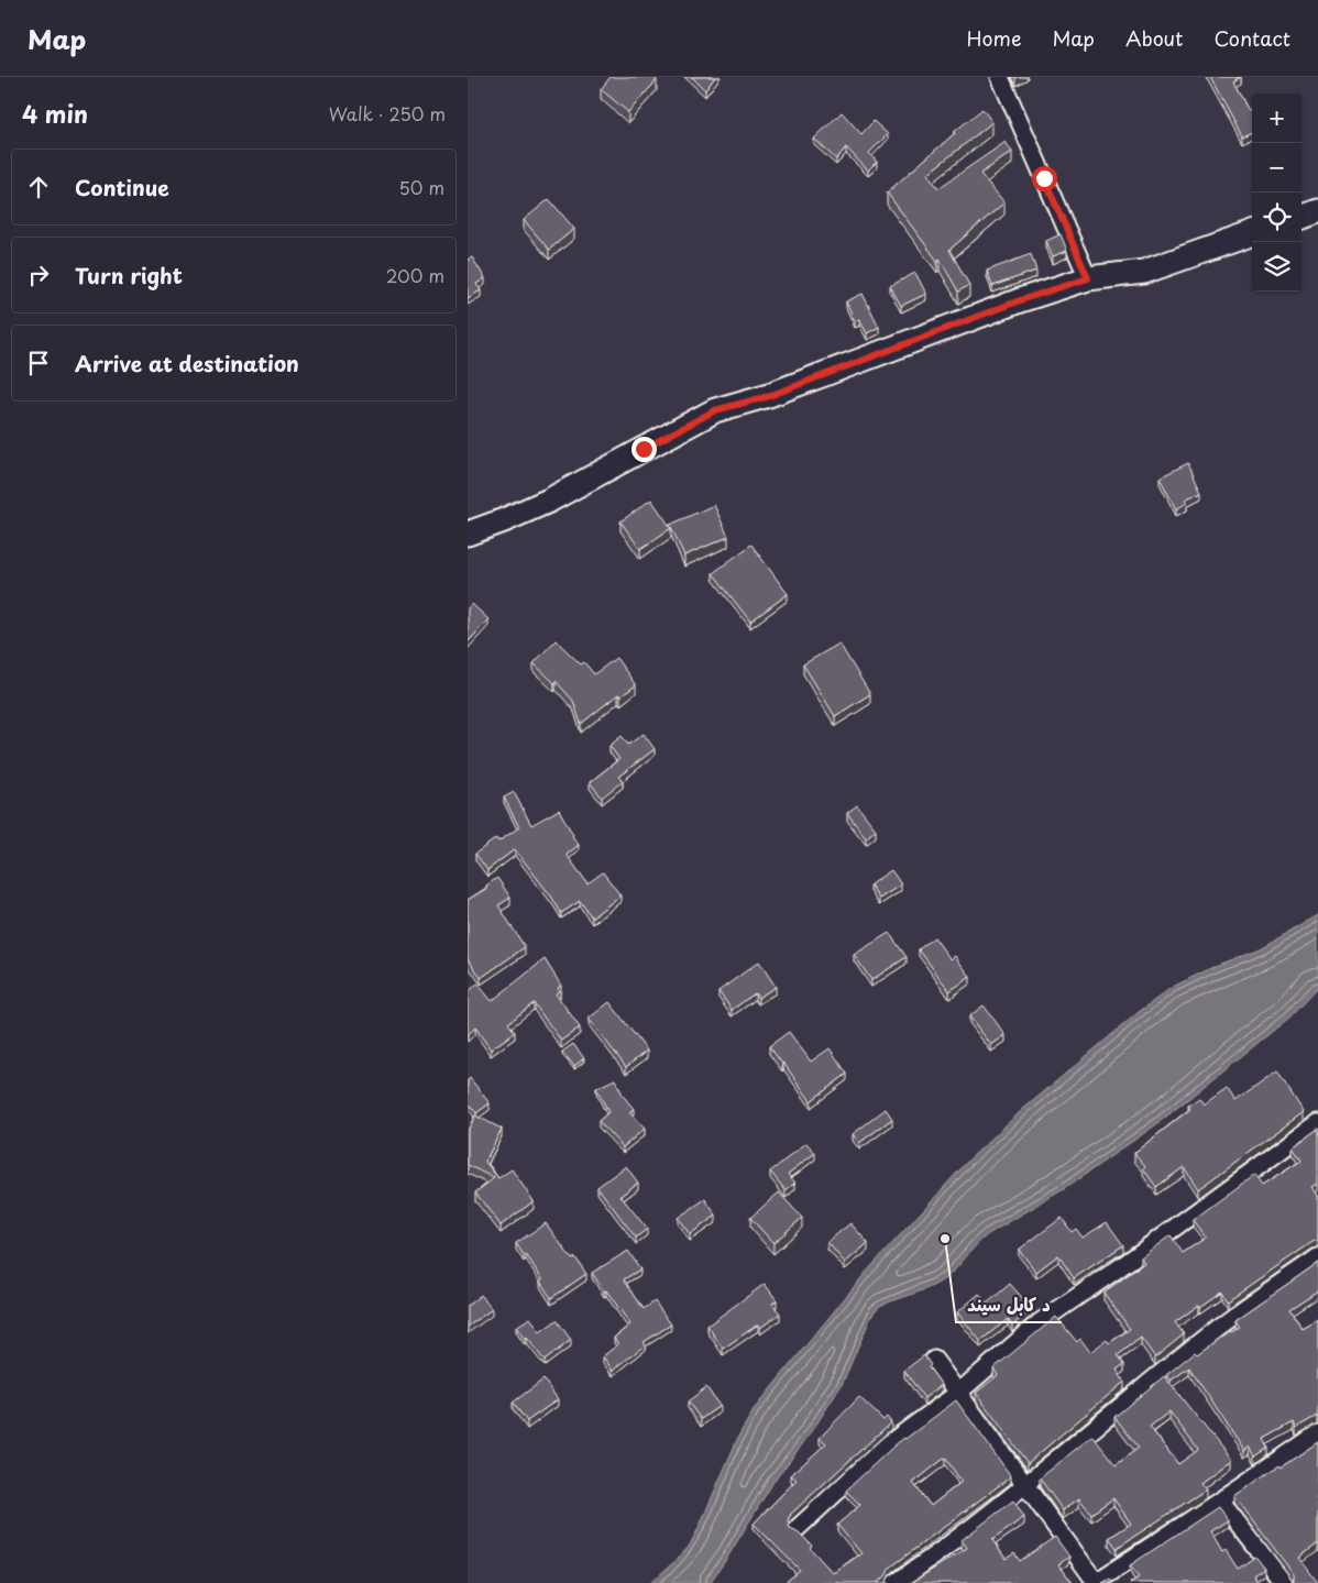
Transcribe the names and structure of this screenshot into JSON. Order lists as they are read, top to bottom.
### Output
{
  "places": ["د کابل سيند"],
  "page": {
    "header": "Map",
    "nav": [
      "Home",
      "Map",
      "About",
      "Contact"
    ],
    "heading": ["4 min", "Walk · 250 m"],
    "map_buttons": ["+", "−"],
    "list": [
      ["Continue", "50 m"],
      ["Turn right", "200 m"],
      "Arrive at destination"
    ]
  }
}
